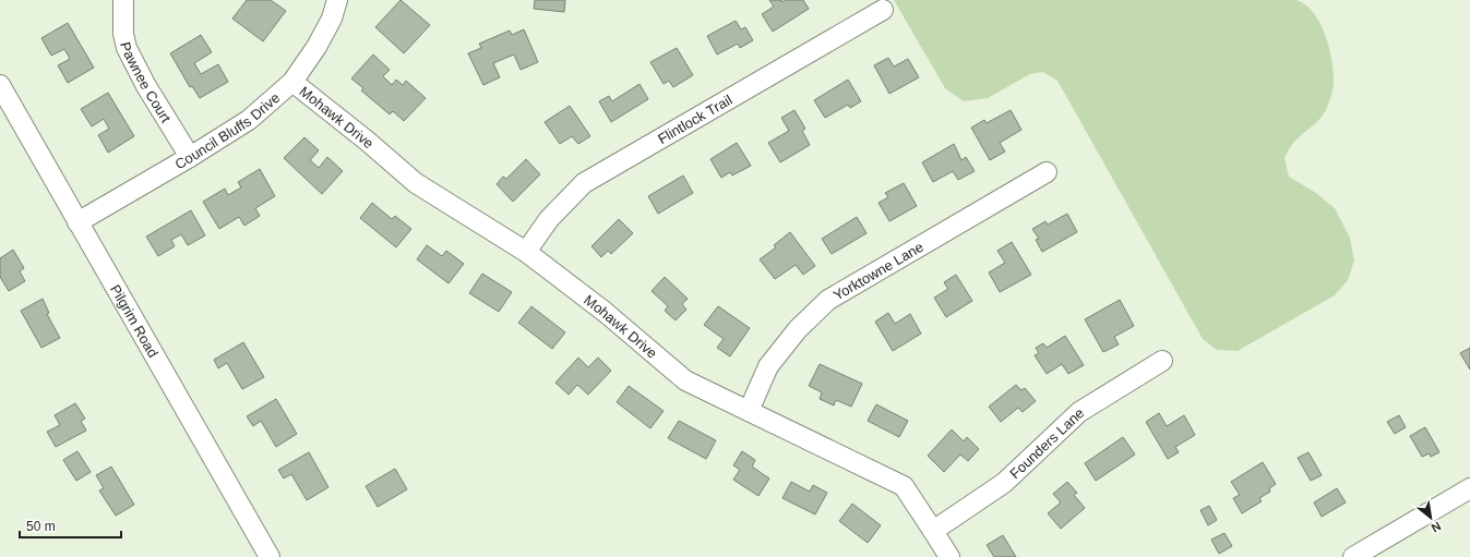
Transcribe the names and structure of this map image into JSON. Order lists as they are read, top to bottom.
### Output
{
  "streets": {
    "street": [
      "Pawnee Court",
      "Mohawk Drive",
      "Flintlock Trail",
      "Council Bluffs Drive",
      "Yorktowne Lane",
      "Pilgrim Road",
      "Founders Lane"
    ]
  },
  "crossings": [
    ["Pawnee Court", "Council Bluffs Drive"],
    ["Mohawk Drive", "Flintlock Trail"],
    ["Mohawk Drive", "Council Bluffs Drive"],
    ["Mohawk Drive", "Yorktowne Lane"],
    ["Mohawk Drive", "Founders Lane"],
    ["Council Bluffs Drive", "Pilgrim Road"]
  ],
  "scale_bar": "50 m",
  "north": "bottom right"
}
